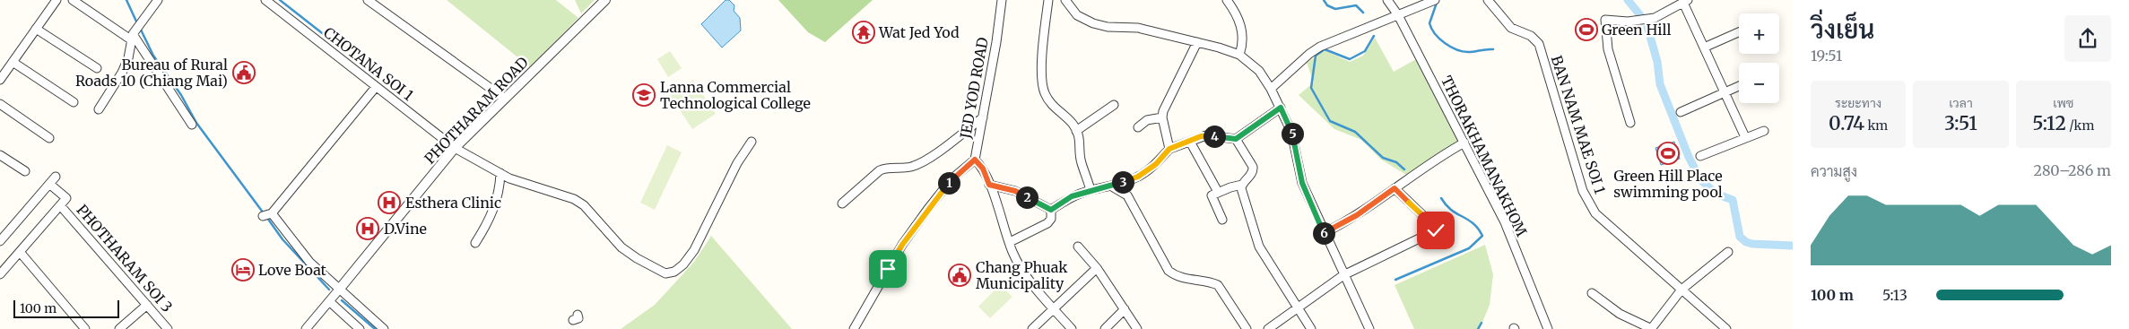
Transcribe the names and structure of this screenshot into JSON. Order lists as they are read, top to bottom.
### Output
{
  "streets": {
    "street": [
      "CHOTANA SOI 1",
      "JED YOD ROAD",
      "PHOTHARAM ROAD",
      "BAN NAM MAE SOI 1",
      "THORAKHAMANAKHOM",
      "PHOTHARAM SOI 3"
    ]
  },
  "crossings": [
    ["CHOTANA SOI 1", "PHOTHARAM ROAD"]
  ],
  "places": {
    "sports": ["Green Hill", "Green Hill Place swimming pool"],
    "temple": ["Wat Jed Yod"],
    "public building": ["Bureau of Rural Roads 10 (Chiang Mai)", "Chang Phuak Municipality"],
    "school or university": ["Lanna Commercial Technological College"],
    "hospital": ["Esthera Clinic", "D.Vine"],
    "hotel": ["Love Boat"]
  },
  "scale_bar": "100 m",
  "page": {
    "heading": ["วิ่งเย็น", "19:51"],
    "map_buttons": ["+", "−"],
    "stats": [
      ["ระยะทาง", "0.74 km"],
      ["เวลา", "3:51"],
      ["เพซ", "5:12 /km"]
    ],
    "pins": [
      "5",
      "4",
      "3",
      "1",
      "2",
      "6"
    ],
    "chart": ["ความสูง", "280–286 m"],
    "list": [
      {
        "name": "100 m",
        "note": "5:13"
      }
    ],
    "scale": "100 m"
  }
}
